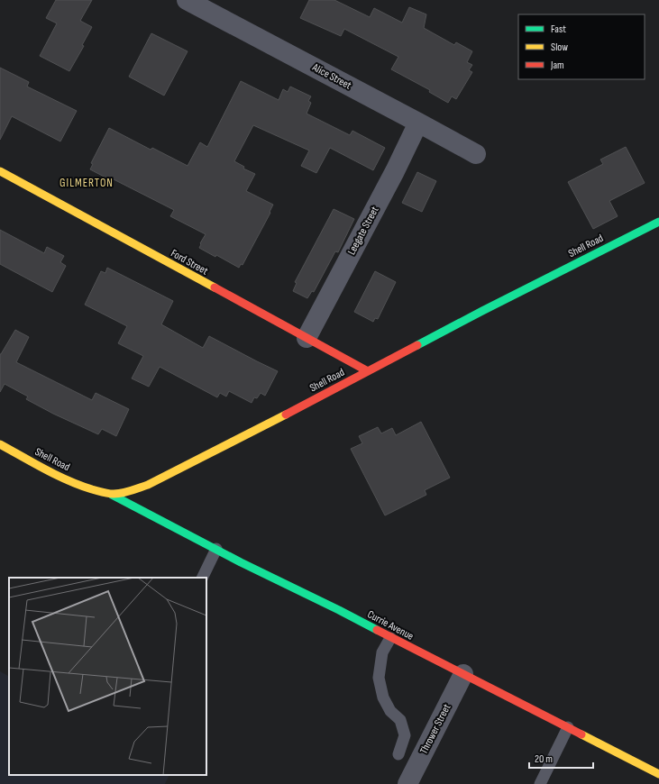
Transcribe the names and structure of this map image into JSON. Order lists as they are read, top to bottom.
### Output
{
  "streets": {
    "street": [
      "Alice Street",
      "Leegate Street",
      "Shell Road",
      "Ford Street",
      "Currie Avenue",
      "Thrower Street"
    ]
  },
  "crossings": [
    ["Alice Street", "Leegate Street"],
    ["Leegate Street", "Ford Street"],
    ["Shell Road", "Ford Street"],
    ["Shell Road", "Currie Avenue"],
    ["Currie Avenue", "Thrower Street"]
  ],
  "districts": ["GILMERTON"],
  "legend": ["Fast", "Slow", "Jam"],
  "scale_bar": "20 m"
}
